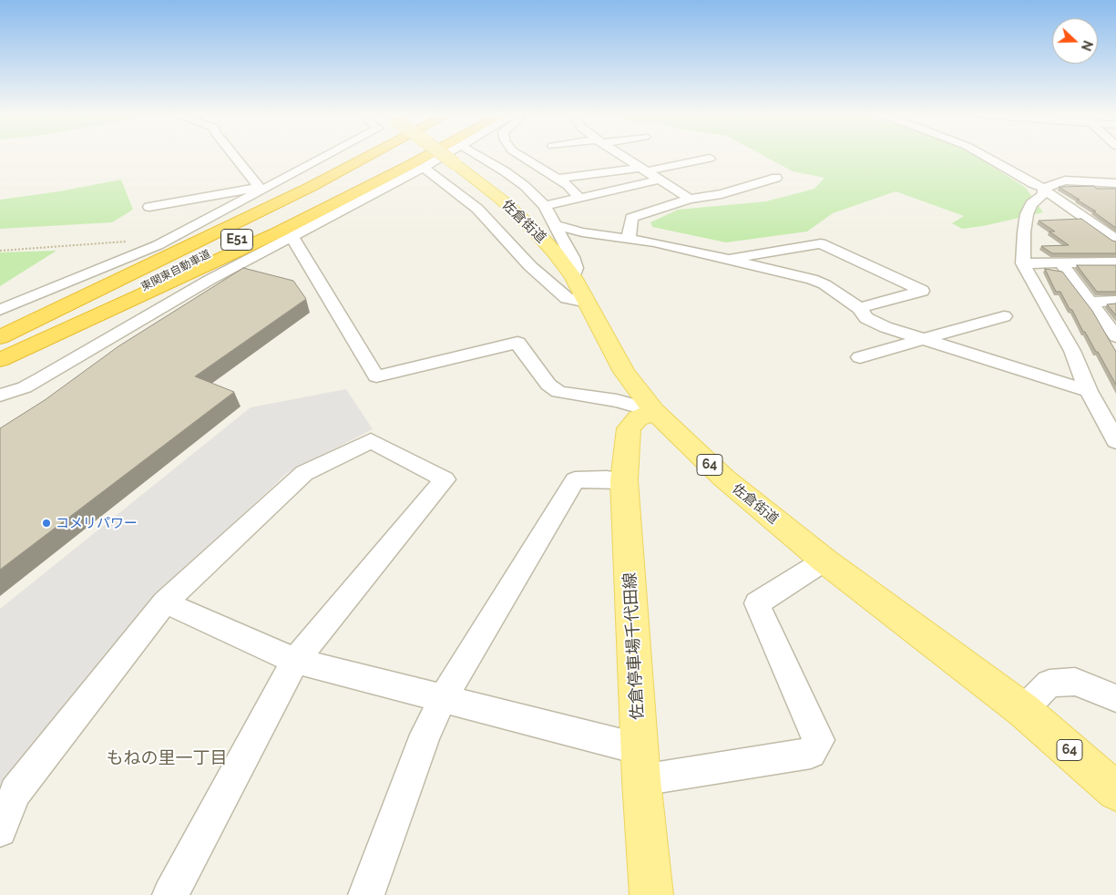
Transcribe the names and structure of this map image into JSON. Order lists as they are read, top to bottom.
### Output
{
  "streets": {
    "highway": ["E51", "東関東自動車道"],
    "main road": ["佐倉街道", "64", "佐倉停車場千代田線"]
  },
  "crossings": [
    ["佐倉街道", "佐倉停車場千代田線"]
  ],
  "districts": ["もねの里一丁目"],
  "places": ["コメリパワー"],
  "north": "right"
}
